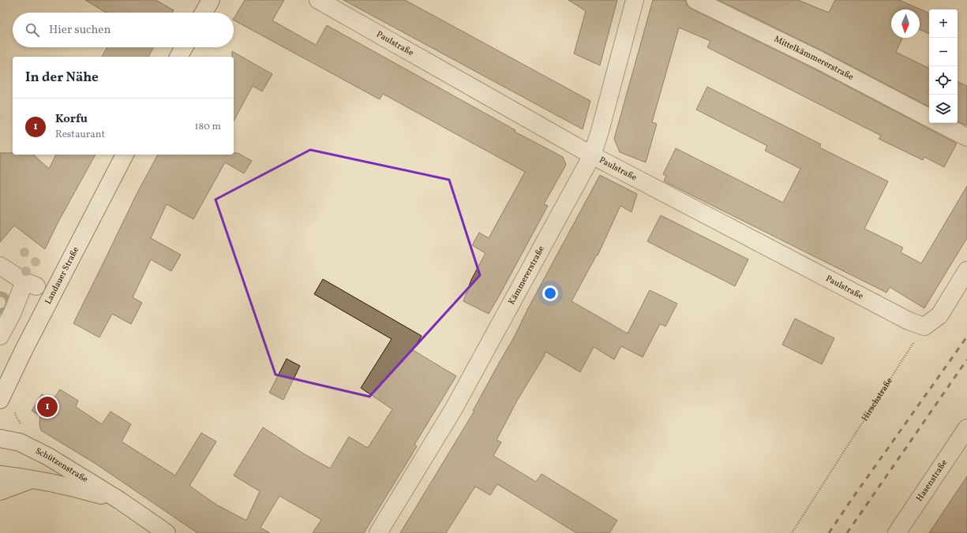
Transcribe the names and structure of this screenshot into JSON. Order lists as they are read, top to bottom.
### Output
{
  "streets": {
    "street": [
      "Paulstraße",
      "Mittelkämmererstraße",
      "Kämmererstraße",
      "Landauer Straße",
      "Schützenstraße",
      "Hasenstraße"
    ],
    "path": ["Hirschstraße"]
  },
  "crossings": [
    ["Paulstraße", "Kämmererstraße"],
    ["Paulstraße", "Hirschstraße"]
  ],
  "north": "bottom",
  "page": {
    "map_buttons": ["+", "−"],
    "search": "Hier suchen",
    "heading": "In der Nähe",
    "list": [
      {
        "mark": "1",
        "name": "Korfu",
        "note": "Restaurant",
        "value": "180 m"
      }
    ],
    "pins": "1"
  }
}
